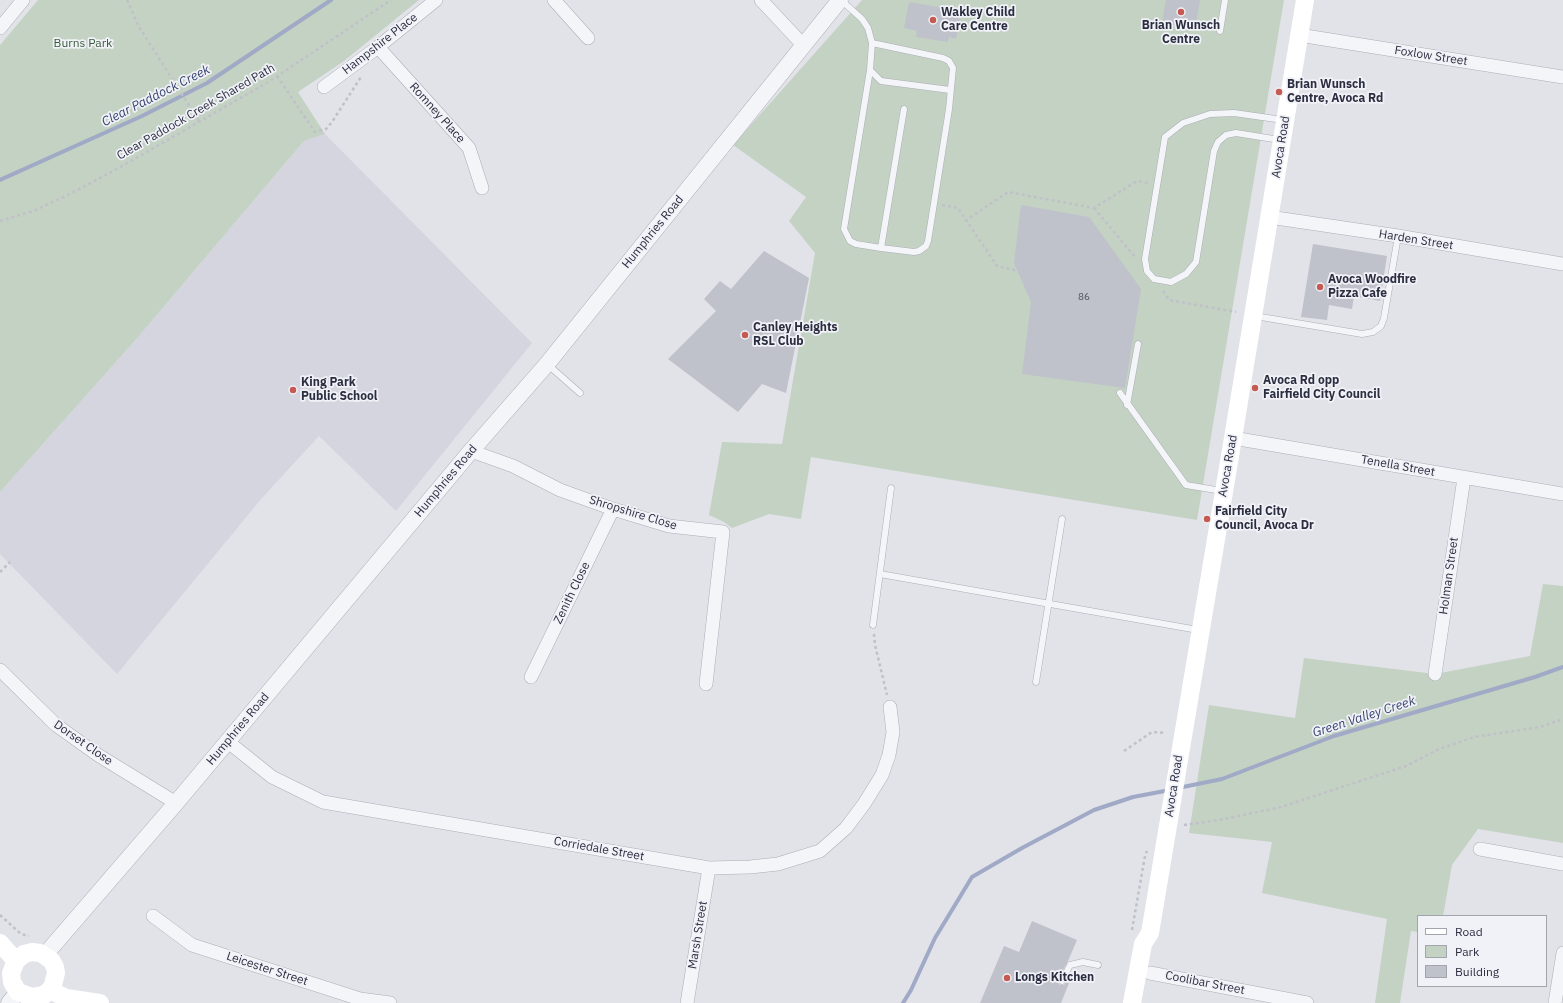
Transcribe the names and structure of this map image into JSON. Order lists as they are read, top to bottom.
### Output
{
  "streets": {
    "main road": ["Avoca Road"],
    "street": [
      "Hampshire Place",
      "Foxlow Street",
      "Romney Place",
      "Humphries Road",
      "Harden Street",
      "Tenella Street",
      "Shropshire Close",
      "Holman Street",
      "Zenith Close",
      "Dorset Close",
      "Corriedale Street",
      "Marsh Street",
      "Leicester Street",
      "Coolibar Street"
    ],
    "path": ["Clear Paddock Creek Shared Path"]
  },
  "crossings": [
    ["Hampshire Place", "Romney Place"],
    ["Foxlow Street", "Avoca Road"],
    ["Avoca Road", "Harden Street"],
    ["Avoca Road", "Tenella Street"],
    ["Avoca Road", "Coolibar Street"],
    ["Humphries Road", "Shropshire Close"],
    ["Humphries Road", "Dorset Close"],
    ["Humphries Road", "Corriedale Street"],
    ["Tenella Street", "Holman Street"],
    ["Shropshire Close", "Zenith Close"],
    ["Corriedale Street", "Marsh Street"]
  ],
  "water": ["Clear Paddock Creek", "Green Valley Creek"],
  "parks": ["Burns Park"],
  "places": [
    "Brian Wunsch Centre",
    "Wakley Child Care Centre",
    "Brian Wunsch Centre, Avoca Rd",
    "Avoca Woodfire Pizza Cafe",
    "Canley Heights RSL Club",
    "Avoca Rd opp Fairfield City Council",
    "King Park Public School",
    "Fairfield City Council, Avoca Dr",
    "Longs Kitchen"
  ],
  "house_numbers": ["86"],
  "legend": ["Road", "Park", "Building"]
}
